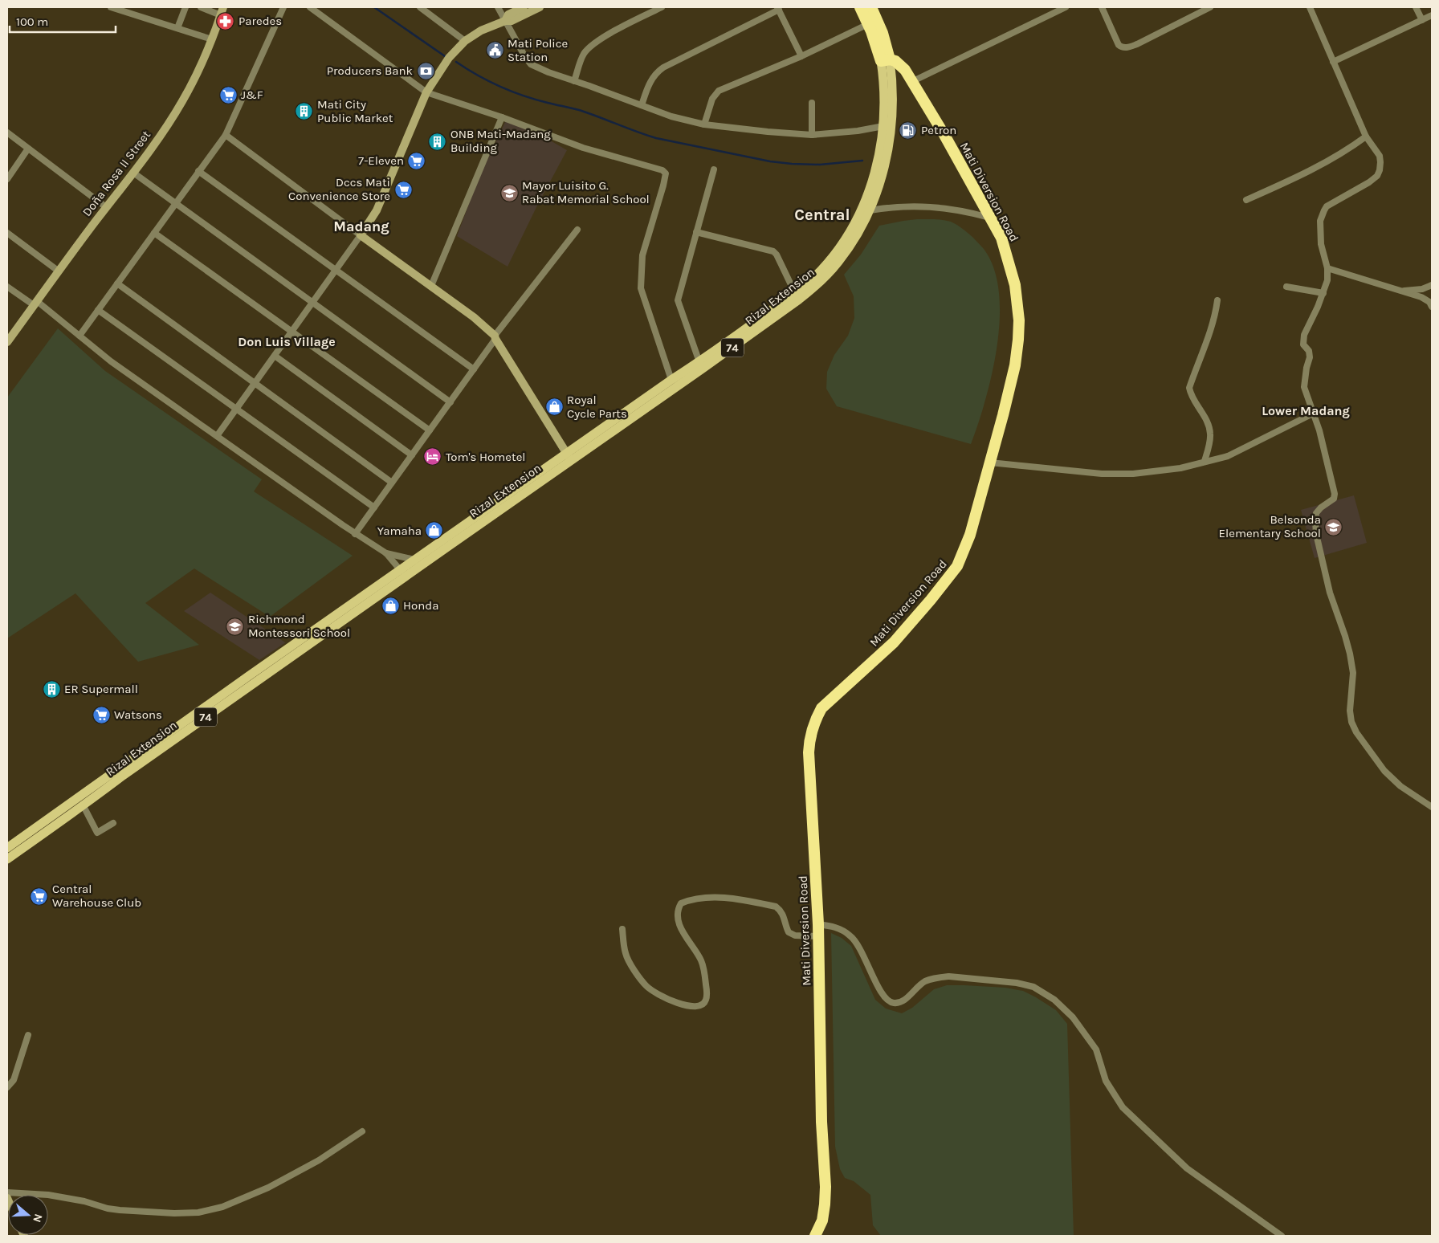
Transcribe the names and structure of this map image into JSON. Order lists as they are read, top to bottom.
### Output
{
  "streets": {
    "highway": ["Mati Diversion Road", "74"],
    "main road": ["Rizal Extension"],
    "street": ["Doña Rosa II Street"]
  },
  "crossings": [
    ["Mati Diversion Road", "Rizal Extension"],
    ["Mati Diversion Road", "74"],
    ["Rizal Extension", "74"]
  ],
  "districts": [
    "Central",
    "Madang",
    "Don Luis Village",
    "Lower Madang"
  ],
  "places": {
    "pharmacy": ["Paredes"],
    "public building": ["Mati Police Station"],
    "bank": ["Producers Bank"],
    "supermarket": [
      "J&F",
      "7-Eleven",
      "Dccs Mati Convenience Store",
      "Watsons",
      "Central Warehouse Club"
    ],
    "building": ["Mati City Public Market", "ONB Mati-Madang Building", "ER Supermall"],
    "fuel station": ["Petron"],
    "school or university": ["Mayor Luisito G. Rabat Memorial School", "Belsonda Elementary School", "Richmond Montessori School"],
    "shop": ["Royal Cycle Parts", "Yamaha", "Honda"],
    "hotel": ["Tom's Hometel"]
  },
  "scale_bar": "100 m",
  "north": "right"
}
